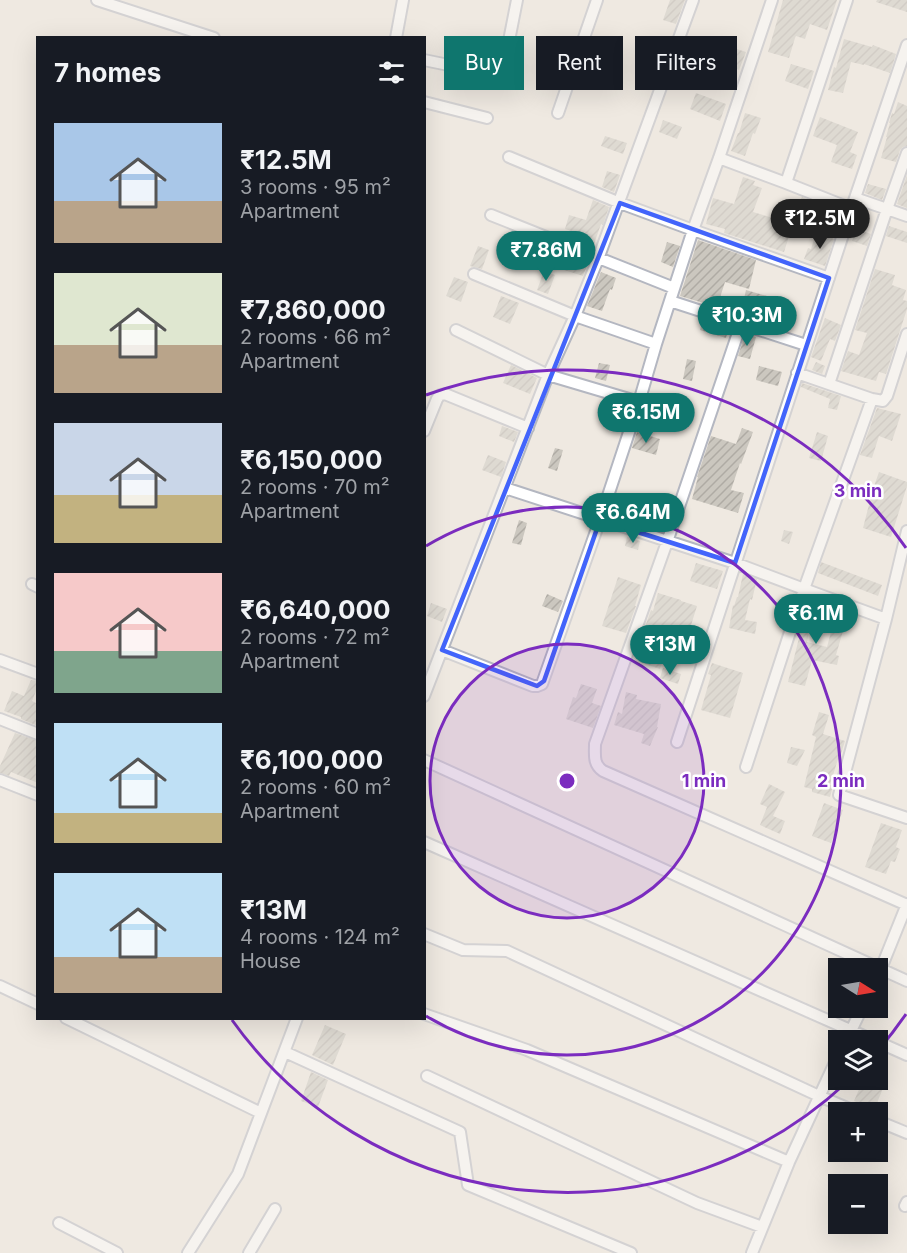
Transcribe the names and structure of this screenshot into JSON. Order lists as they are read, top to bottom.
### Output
{
  "north": "right",
  "page": {
    "chip": ["Buy", "Rent", "Filters"],
    "heading": "7 homes",
    "list": [
      {
        "name": "₹12.5M",
        "note": "3 rooms · 95 m² · Apartment"
      },
      {
        "name": "₹7,860,000",
        "note": "2 rooms · 66 m² · Apartment"
      },
      {
        "name": "₹6,150,000",
        "note": "2 rooms · 70 m² · Apartment"
      },
      {
        "name": "₹6,640,000",
        "note": "2 rooms · 72 m² · Apartment"
      },
      {
        "name": "₹6,100,000",
        "note": "2 rooms · 60 m² · Apartment"
      },
      {
        "name": "₹13M",
        "note": "4 rooms · 124 m² · House"
      }
    ],
    "price": [
      "₹12.5M",
      "₹7.86M",
      "₹10.3M",
      "₹6.15M",
      "₹6.64M",
      "₹6.1M",
      "₹13M"
    ],
    "map_buttons": ["+", "−"]
  },
  "rings": ["3 min", "1 min", "2 min"]
}
